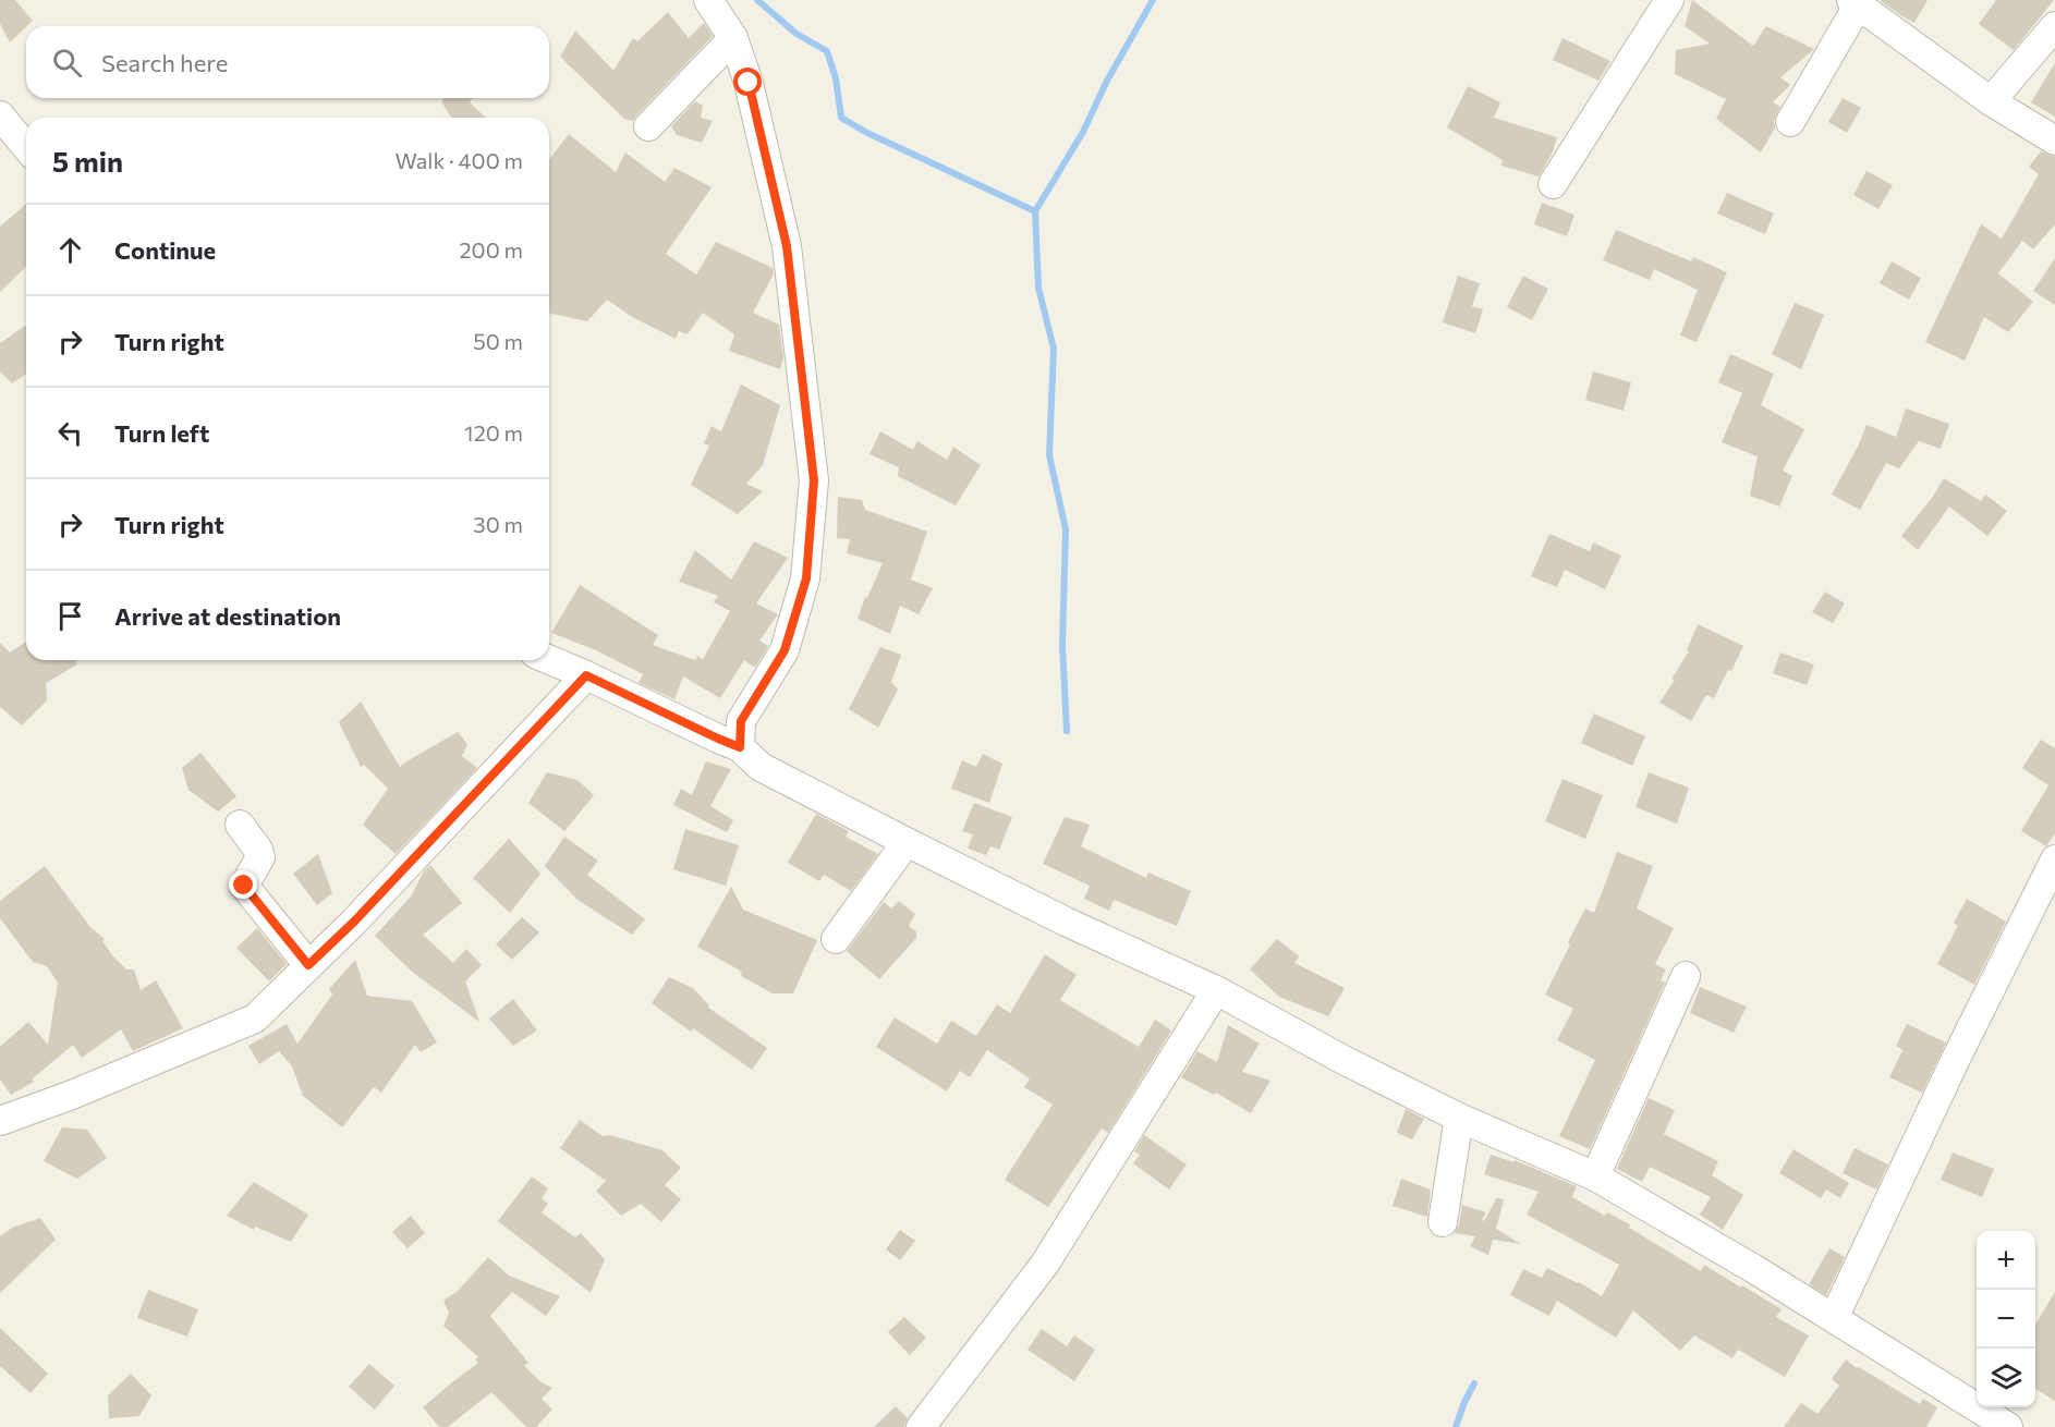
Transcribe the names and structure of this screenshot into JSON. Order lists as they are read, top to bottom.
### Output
{
  "page": {
    "search": "Search here",
    "heading": ["5 min", "Walk · 400 m"],
    "list": [
      ["Continue", "200 m"],
      ["Turn right", "50 m"],
      ["Turn left", "120 m"],
      ["Turn right", "30 m"],
      "Arrive at destination"
    ],
    "map_buttons": ["+", "−"]
  }
}
